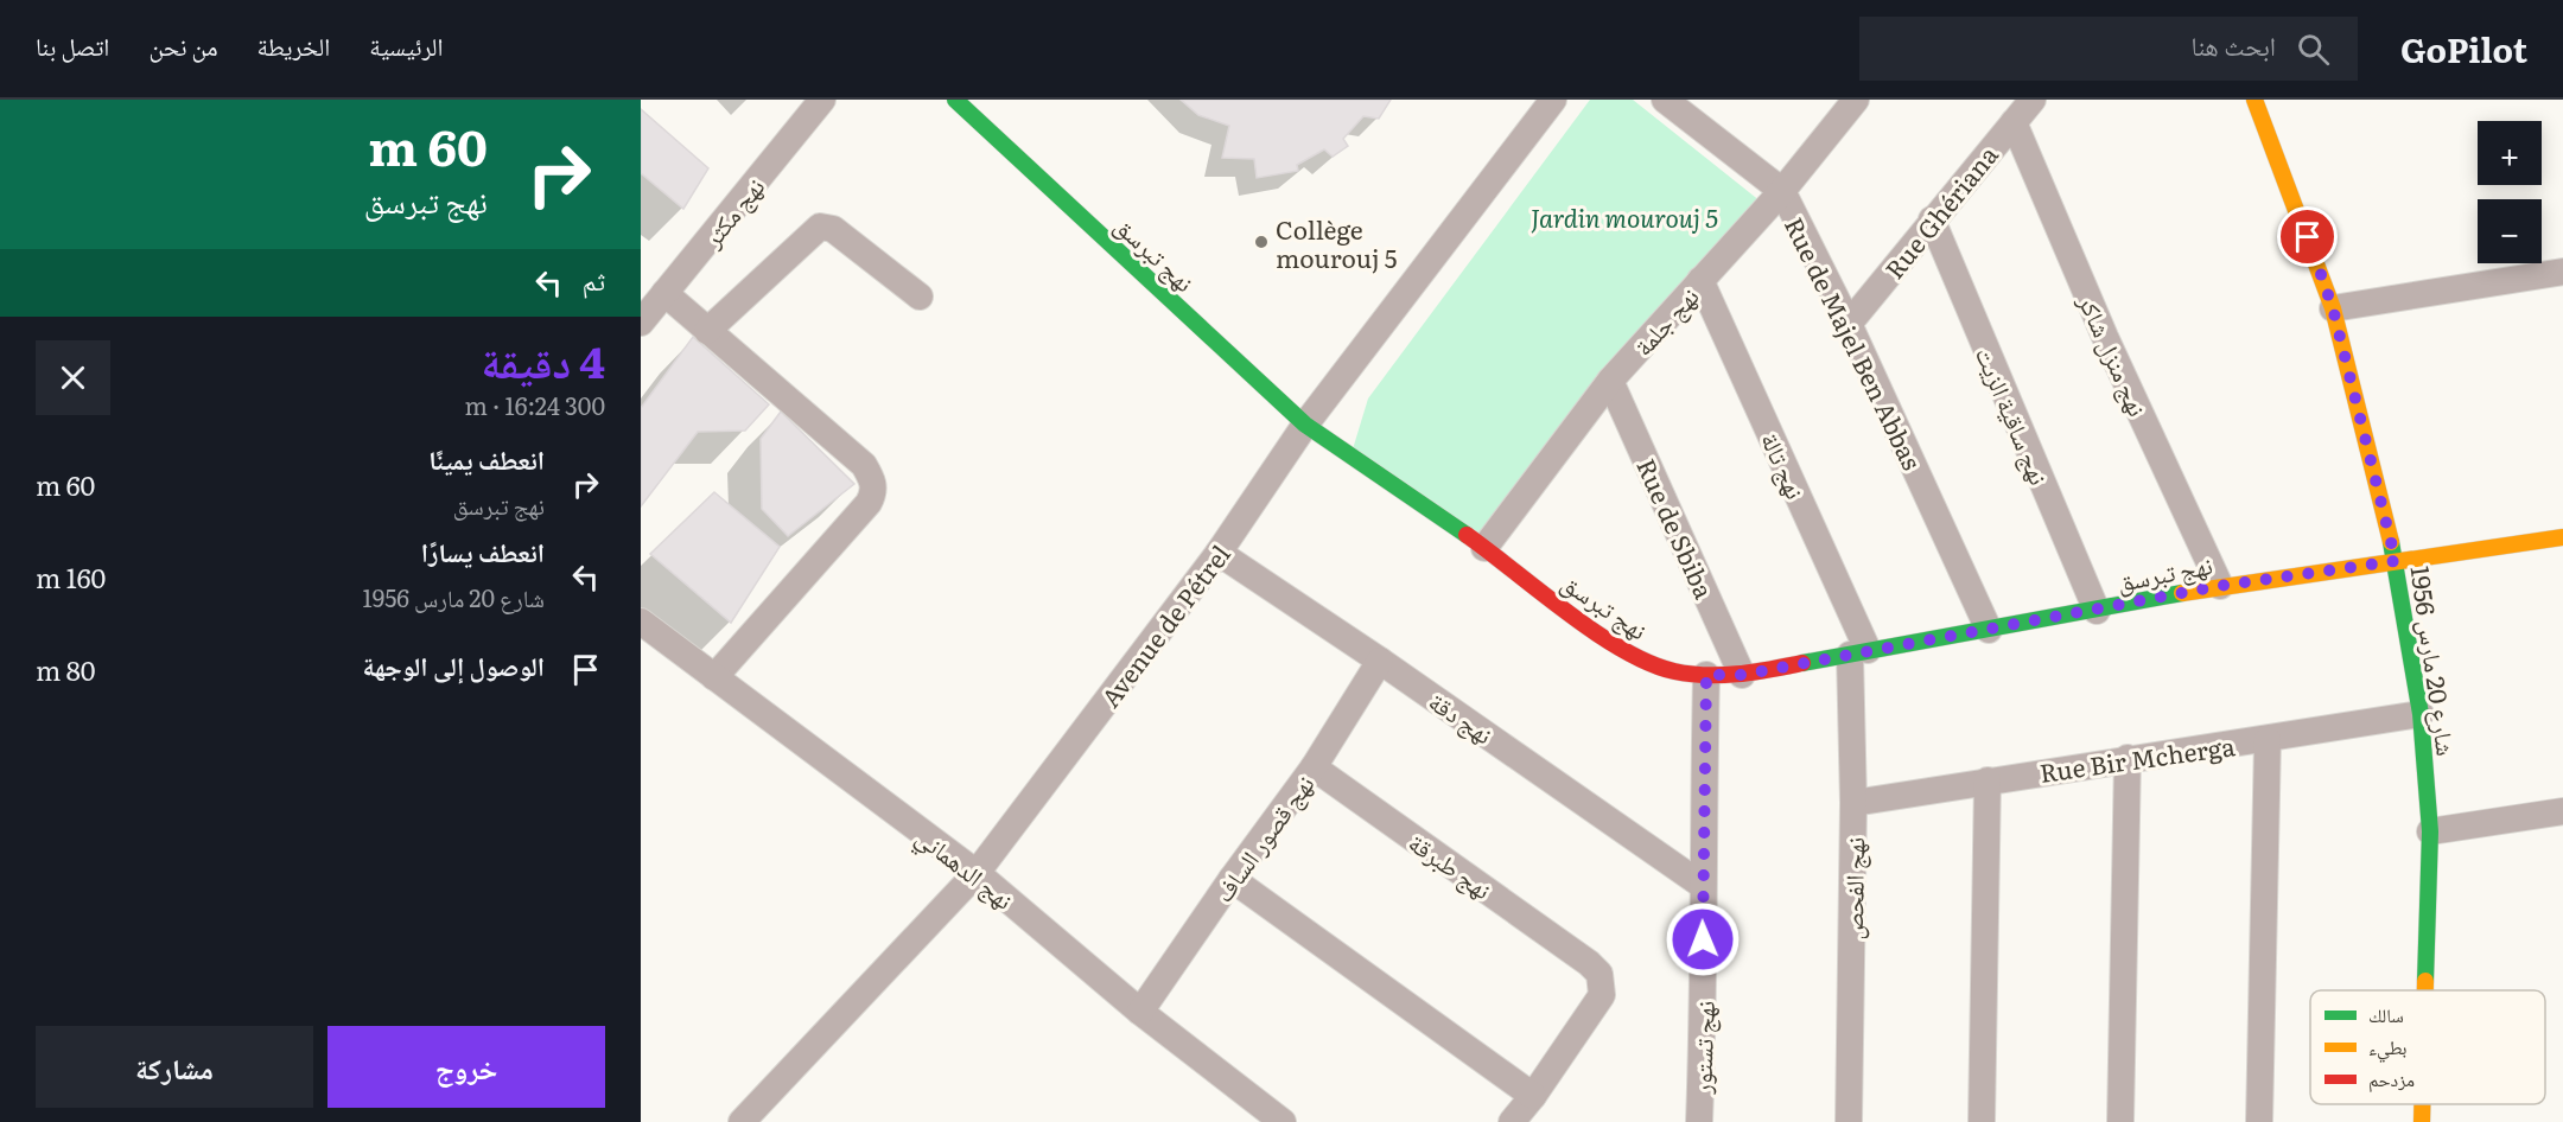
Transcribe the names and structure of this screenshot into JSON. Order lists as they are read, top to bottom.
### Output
{
  "streets": {
    "street": [
      "نهج مكثر",
      "Rue Ghériana",
      "نهج تبرسق",
      "نهج جلمة",
      "Rue de Majel Ben Abbas",
      "نهج منزل شاكر",
      "نهج ساقية الزيت",
      "نهج تالة",
      "Rue de Sbiba",
      "Avenue de Pétrel",
      "شارع 20 مارس 1956",
      "نهج دقة",
      "Rue Bir Mcherga",
      "نهج قصور الساف",
      "نهج طبرقة",
      "نهج الدهماني",
      "نهج الفحص",
      "نهج تستور"
    ]
  },
  "crossings": [
    ["Rue Ghériana", "Rue de Majel Ben Abbas"],
    ["Rue Ghériana", "نهج منزل شاكر"],
    ["Rue Ghériana", "نهج ساقية الزيت"],
    ["نهج تبرسق", "نهج جلمة"],
    ["نهج تبرسق", "Rue de Majel Ben Abbas"],
    ["نهج تبرسق", "نهج منزل شاكر"],
    ["نهج تبرسق", "نهج ساقية الزيت"],
    ["نهج تبرسق", "نهج تالة"],
    ["نهج تبرسق", "Rue de Sbiba"],
    ["نهج تبرسق", "Avenue de Pétrel"],
    ["نهج تبرسق", "شارع 20 مارس 1956"],
    ["نهج تبرسق", "نهج الفحص"],
    ["نهج تبرسق", "نهج تستور"],
    ["نهج جلمة", "Rue de Majel Ben Abbas"],
    ["نهج جلمة", "نهج تالة"],
    ["نهج جلمة", "Rue de Sbiba"],
    ["نهج تالة", "نهج الفحص"],
    ["Avenue de Pétrel", "نهج دقة"],
    ["Avenue de Pétrel", "نهج الدهماني"],
    ["شارع 20 مارس 1956", "Rue Bir Mcherga"],
    ["نهج دقة", "نهج قصور الساف"],
    ["نهج دقة", "نهج تستور"],
    ["Rue Bir Mcherga", "نهج الفحص"],
    ["نهج قصور الساف", "نهج طبرقة"],
    ["نهج قصور الساف", "نهج الدهماني"]
  ],
  "parks": ["Jardin mourouj 5"],
  "places": ["Collège mourouj 5"],
  "legend": ["سالك", "بطيء", "مزدحم"],
  "page": {
    "header": "GoPilot",
    "search": "ابحث هنا",
    "nav": [
      "الرئيسية",
      "الخريطة",
      "من نحن",
      "اتصل بنا"
    ],
    "turn": ["60 m", "نهج تبرسق"],
    "map_buttons": ["+", "−"],
    "then": "ثم",
    "heading": ["4 دقيقة", "300 m · 16:24"],
    "list": [
      {
        "name": "انعطف يمينًا",
        "note": "نهج تبرسق",
        "value": "60 m"
      },
      {
        "name": "انعطف يسارًا",
        "note": "شارع 20 مارس 1956",
        "value": "160 m"
      },
      {
        "name": "الوصول إلى الوجهة",
        "value": "80 m"
      }
    ],
    "buttons": ["خروج", "مشاركة"]
  }
}
